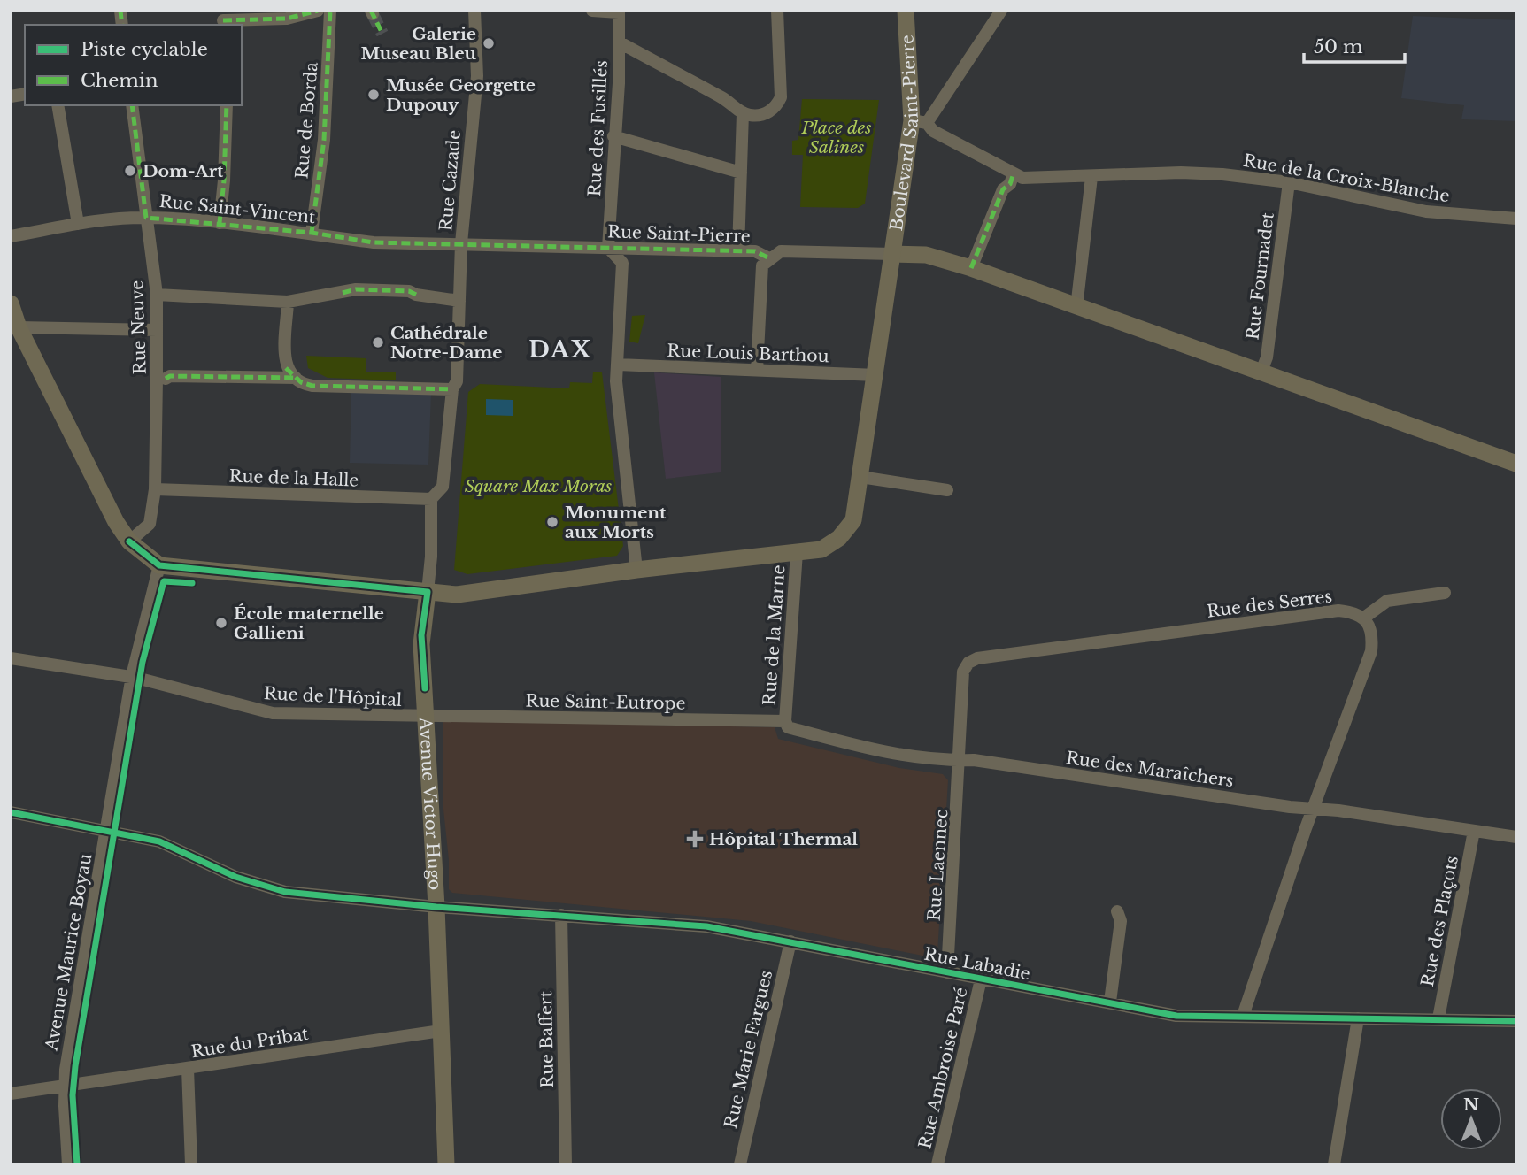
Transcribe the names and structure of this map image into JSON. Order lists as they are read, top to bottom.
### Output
{
  "streets": {
    "main road": ["Boulevard Saint-Pierre", "Avenue Victor Hugo"],
    "street": [
      "Rue de Borda",
      "Rue des Fusillés",
      "Rue de la Croix-Blanche",
      "Rue Cazade",
      "Rue Saint-Vincent",
      "Rue Saint-Pierre",
      "Rue Fournadet",
      "Rue Neuve",
      "Rue Louis Barthou",
      "Rue de la Halle",
      "Rue des Serres",
      "Rue de la Marne",
      "Rue de l'Hôpital",
      "Rue Saint-Eutrope",
      "Rue des Maraîchers",
      "Rue Laennec",
      "Rue des Plaçots",
      "Avenue Maurice Boyau",
      "Rue Labadie",
      "Rue Baffert",
      "Rue du Pribat",
      "Rue Marie Fargues",
      "Rue Ambroise Paré"
    ]
  },
  "crossings": [
    ["Rue de Borda", "Rue Saint-Vincent"],
    ["Rue des Fusillés", "Rue Saint-Pierre"],
    ["Boulevard Saint-Pierre", "Rue Saint-Pierre"],
    ["Boulevard Saint-Pierre", "Rue Louis Barthou"],
    ["Boulevard Saint-Pierre", "Rue de la Marne"],
    ["Boulevard Saint-Pierre", "Avenue Victor Hugo"],
    ["Boulevard Saint-Pierre", "Avenue Maurice Boyau"],
    ["Rue de la Croix-Blanche", "Rue Fournadet"],
    ["Rue Cazade", "Rue Saint-Vincent"],
    ["Rue Cazade", "Rue Saint-Pierre"],
    ["Rue Cazade", "Rue de la Halle"],
    ["Rue Saint-Vincent", "Rue Saint-Pierre"],
    ["Rue Saint-Vincent", "Rue Neuve"],
    ["Rue Neuve", "Rue de la Halle"],
    ["Rue des Serres", "Rue des Maraîchers"],
    ["Rue des Serres", "Rue Laennec"],
    ["Rue de la Marne", "Rue Saint-Eutrope"],
    ["Rue de la Marne", "Rue des Maraîchers"],
    ["Rue de l'Hôpital", "Rue Saint-Eutrope"],
    ["Rue de l'Hôpital", "Avenue Victor Hugo"],
    ["Rue de l'Hôpital", "Avenue Maurice Boyau"],
    ["Rue Saint-Eutrope", "Rue des Maraîchers"],
    ["Rue Saint-Eutrope", "Avenue Victor Hugo"],
    ["Rue des Maraîchers", "Rue Laennec"],
    ["Rue des Maraîchers", "Rue des Plaçots"],
    ["Avenue Victor Hugo", "Rue Labadie"],
    ["Avenue Victor Hugo", "Rue du Pribat"],
    ["Rue Laennec", "Rue Labadie"],
    ["Rue des Plaçots", "Rue Labadie"],
    ["Avenue Maurice Boyau", "Rue Labadie"],
    ["Avenue Maurice Boyau", "Rue du Pribat"],
    ["Rue Labadie", "Rue Baffert"],
    ["Rue Labadie", "Rue Marie Fargues"],
    ["Rue Labadie", "Rue Ambroise Paré"]
  ],
  "districts": ["DAX"],
  "parks": ["Place des Salines", "Square Max Moras"],
  "places": {
    "other": [
      "Galerie Museau Bleu",
      "Musée Georgette Dupouy",
      "Dom-Art",
      "Cathédrale Notre-Dame",
      "Monument aux Morts",
      "École maternelle Gallieni"
    ],
    "health": ["Hôpital Thermal"]
  },
  "legend": ["Piste cyclable", "Chemin"],
  "scale_bar": "50 m",
  "north": "top"
}
